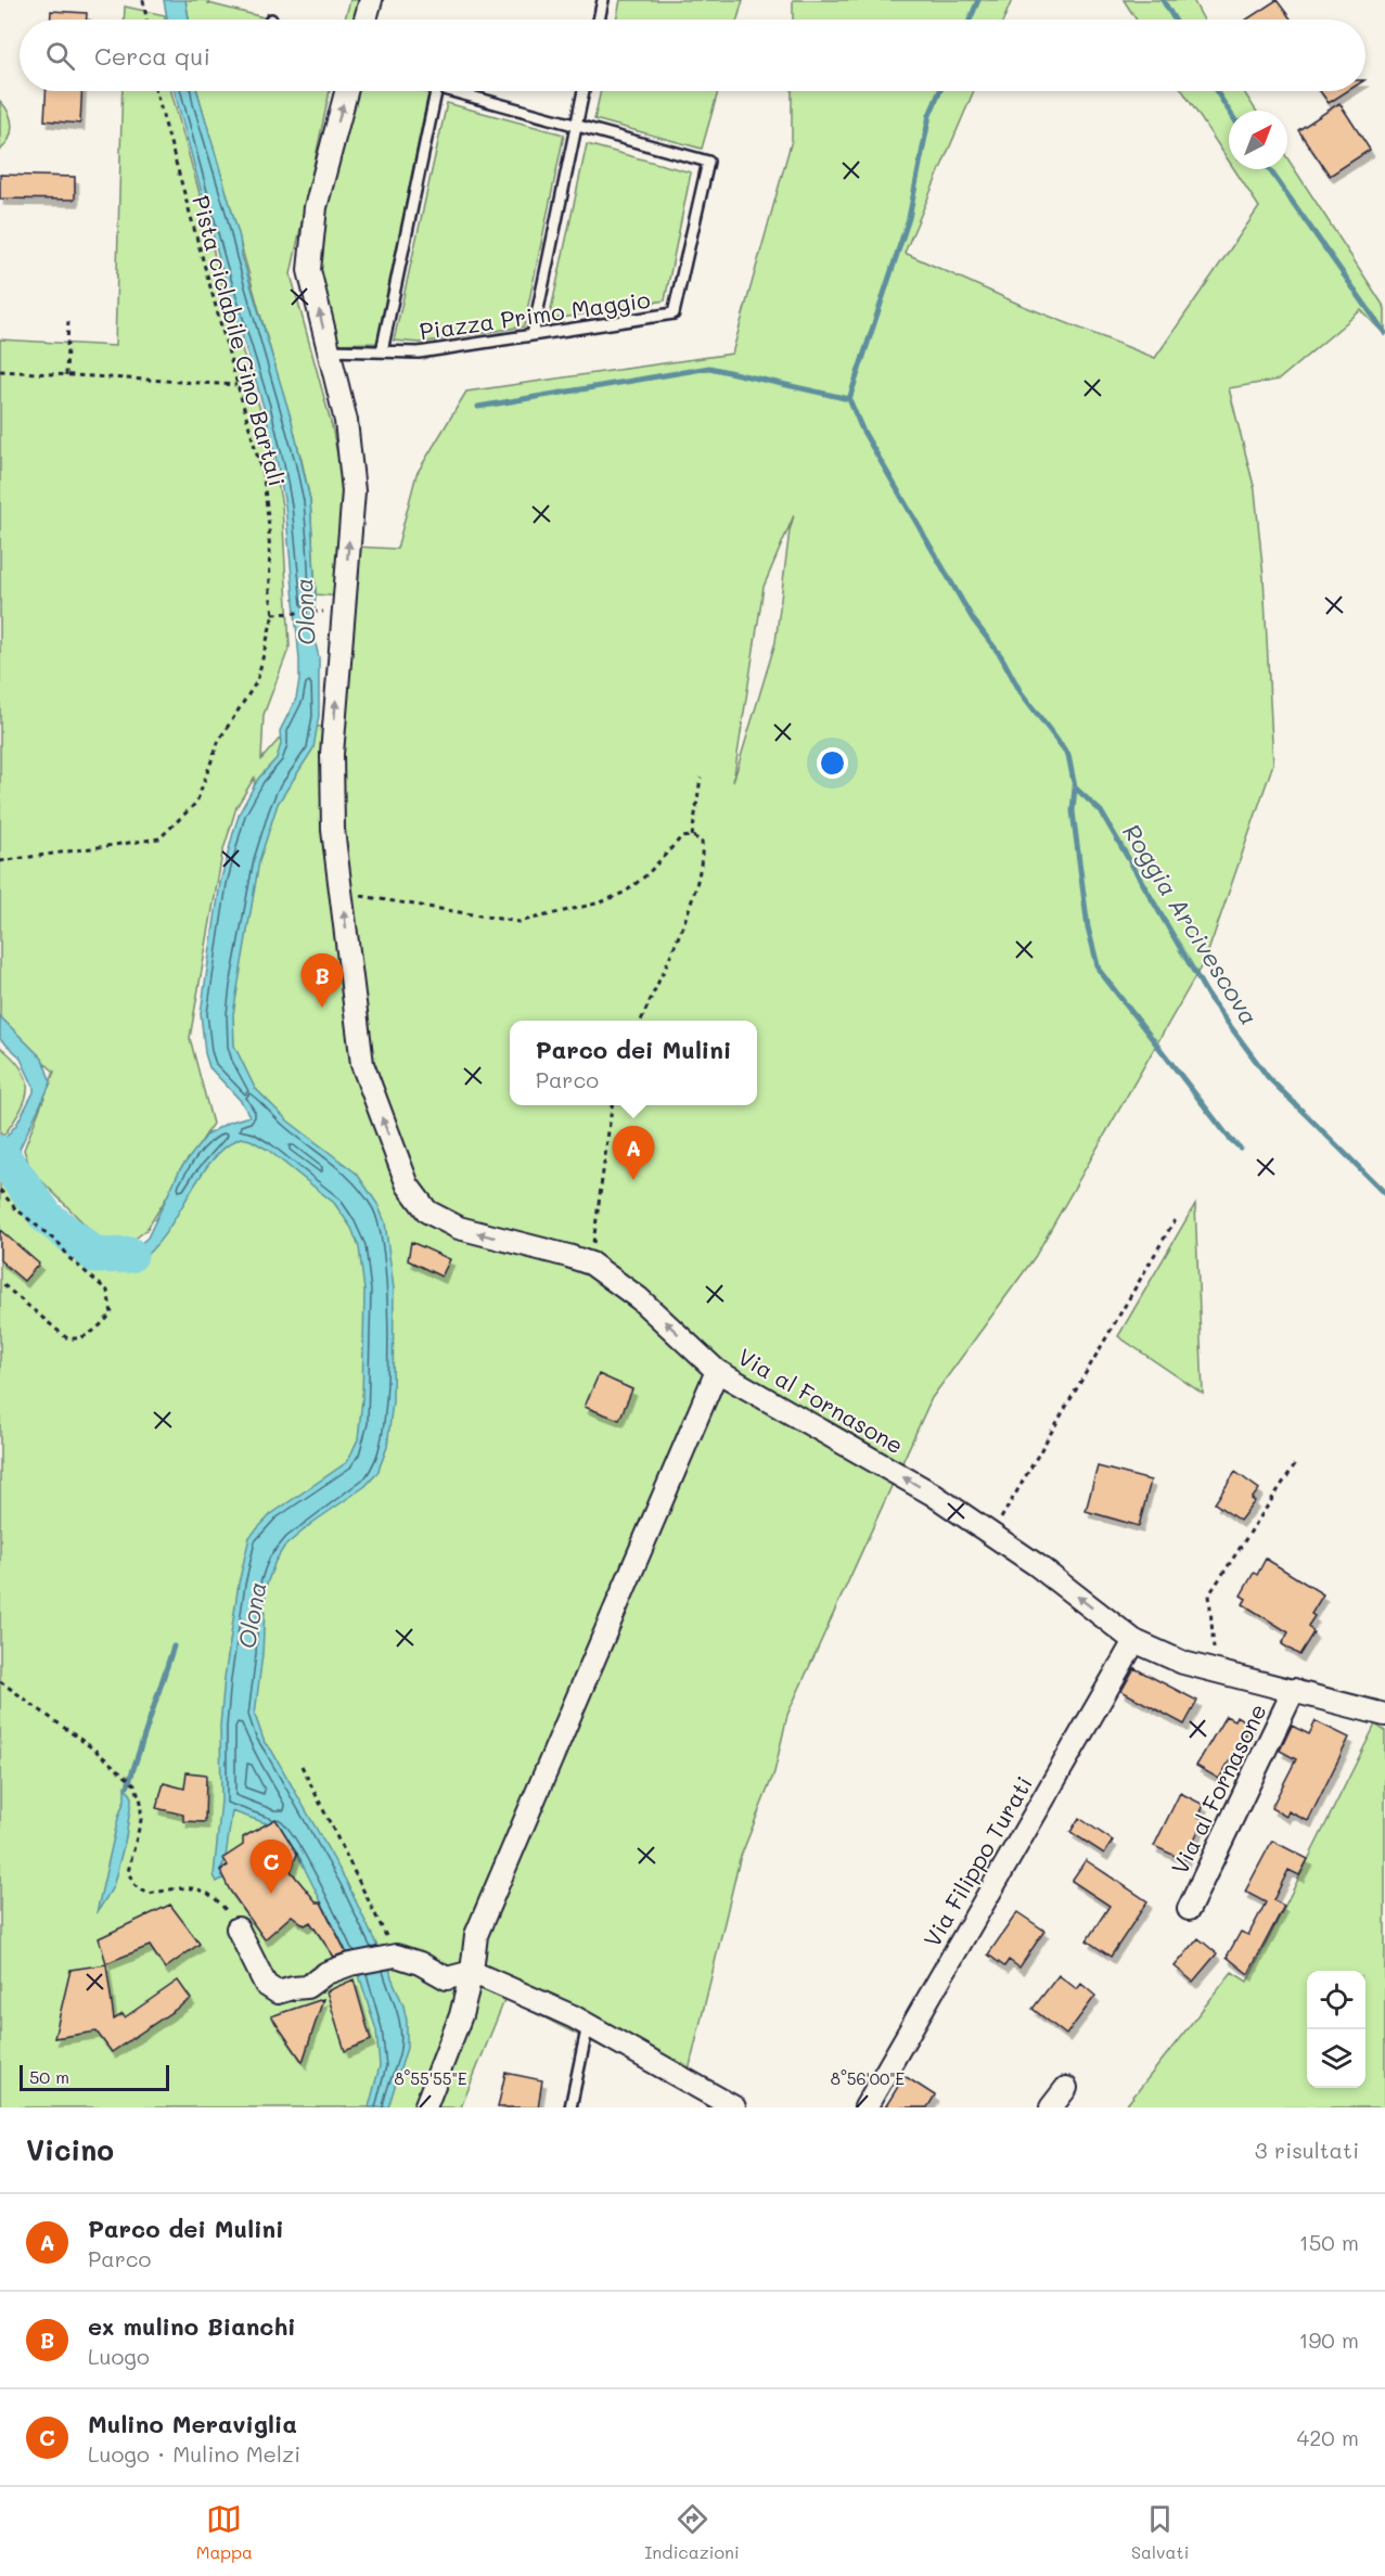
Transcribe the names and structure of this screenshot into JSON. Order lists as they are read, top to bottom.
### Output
{
  "streets": {
    "street": ["Via al Fornasone", "Via Filippo Turati"],
    "lane": ["Piazza Primo Maggio"],
    "path": ["Pista ciclabile Gino Bartali"]
  },
  "crossings": [
    ["Via al Fornasone", "Via Filippo Turati"]
  ],
  "water": ["Olona", "Roggia Arcivescova"],
  "scale_bar": "50 m",
  "north": "top right",
  "page": {
    "search": "Cerca qui",
    "pins": ["B", "A", "C"],
    "popup": ["Parco dei Mulini", "Parco"],
    "scale": "50 m",
    "heading": ["Vicino", "3 risultati"],
    "list": [
      {
        "mark": "A",
        "name": "Parco dei Mulini",
        "note": "Parco",
        "value": "150 m"
      },
      {
        "mark": "B",
        "name": "ex mulino Bianchi",
        "note": "Luogo",
        "value": "190 m"
      },
      {
        "mark": "C",
        "name": "Mulino Meraviglia",
        "note": "Luogo · Mulino Melzi",
        "value": "420 m"
      }
    ],
    "nav": ["Mappa", "Indicazioni", "Salvati"]
  },
  "coordinates": ["8°55'55\"E", "8°56'00\"E"]
}
